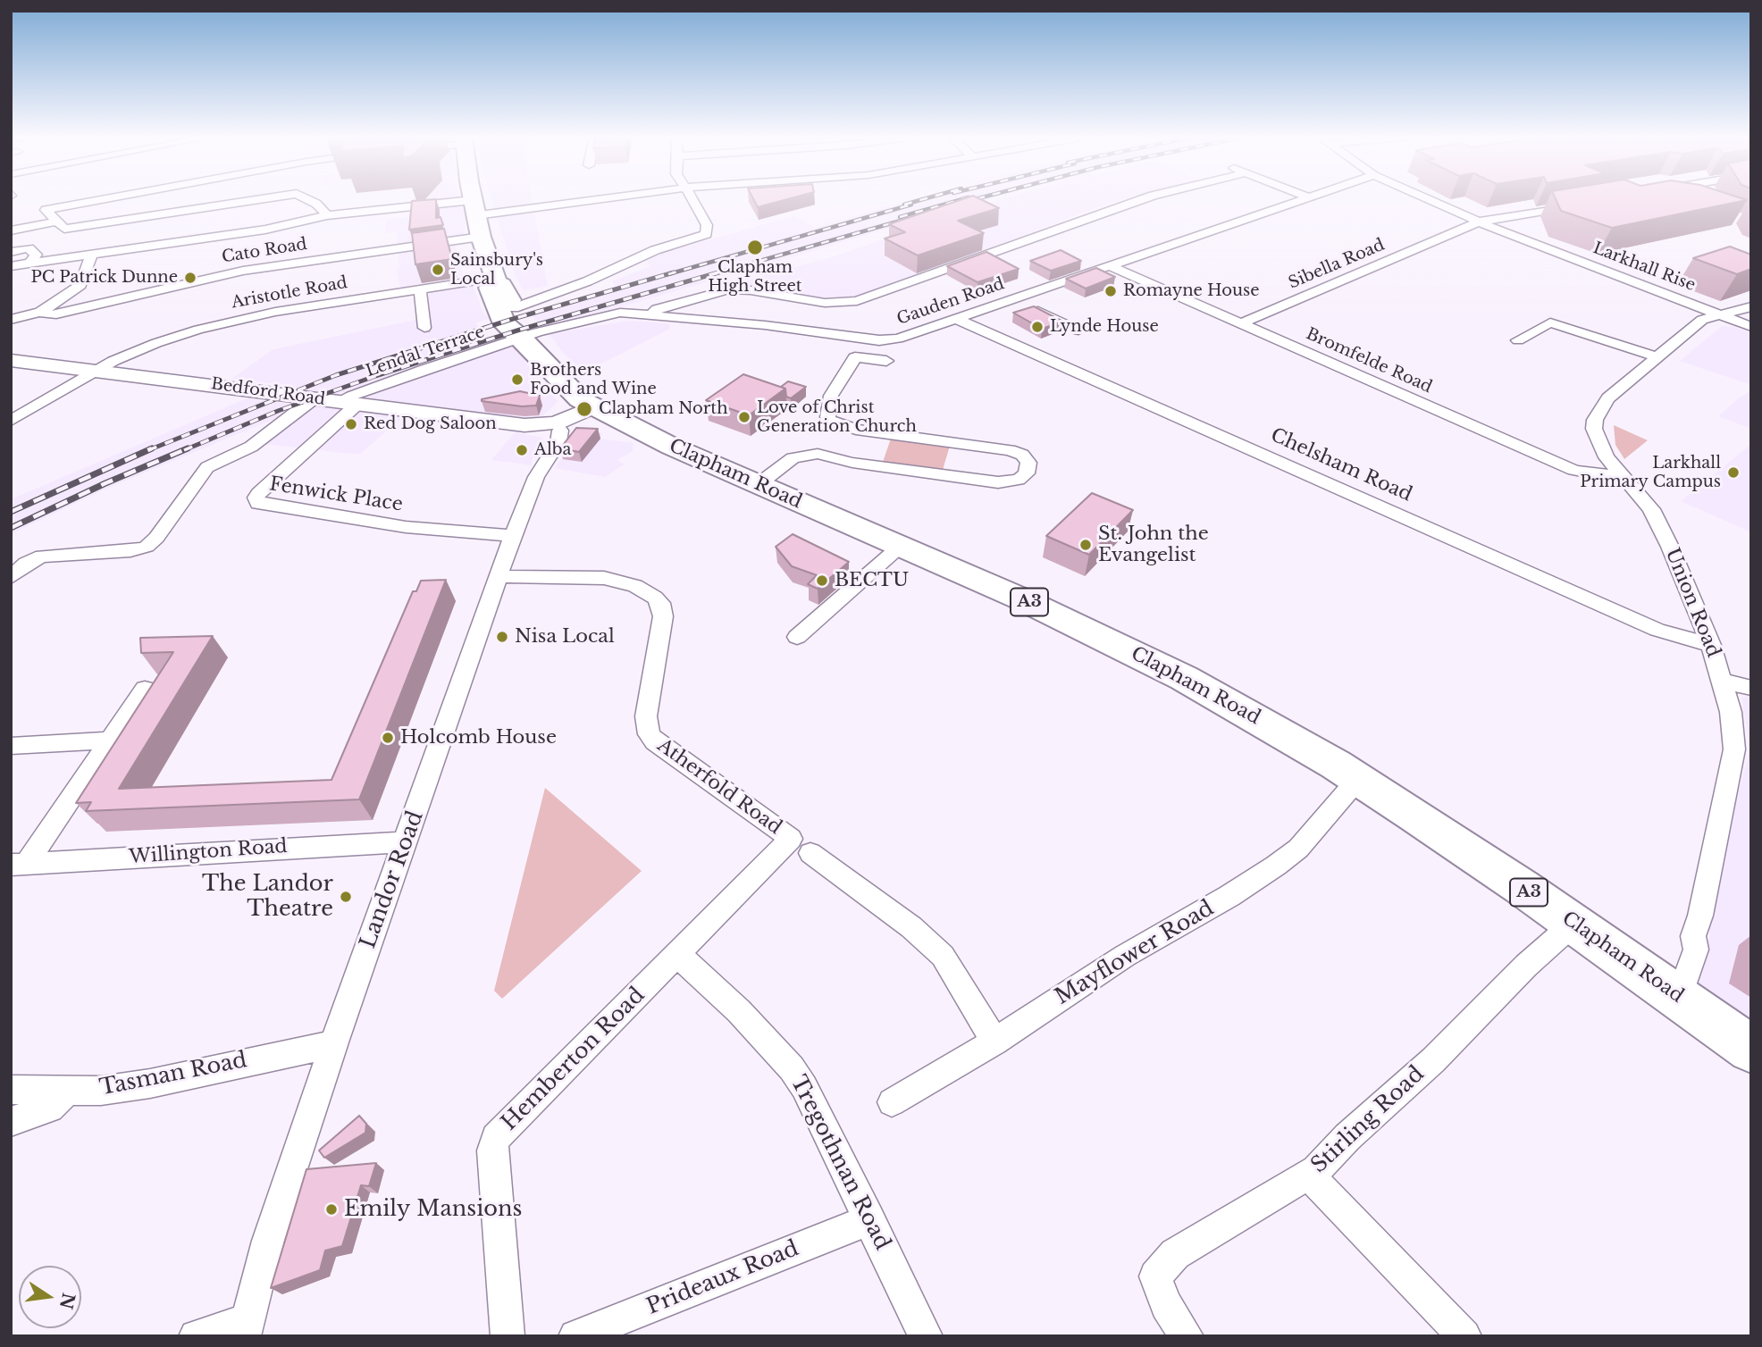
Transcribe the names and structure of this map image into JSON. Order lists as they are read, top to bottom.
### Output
{
  "streets": {
    "highway": ["Clapham Road", "A3"],
    "main road": ["Bedford Road"],
    "street": [
      "Cato Road",
      "Sibella Road",
      "Larkhall Rise",
      "Aristotle Road",
      "Gauden Road",
      "Lendal Terrace",
      "Bromfelde Road",
      "Chelsham Road",
      "Fenwick Place",
      "Union Road",
      "Atherfold Road",
      "Willington Road",
      "Landor Road",
      "Mayflower Road",
      "Hemberton Road",
      "Tasman Road",
      "Stirling Road",
      "Tregothnan Road",
      "Prideaux Road"
    ]
  },
  "crossings": [
    ["Cato Road", "A3"],
    ["Sibella Road", "Larkhall Rise"],
    ["Sibella Road", "Bromfelde Road"],
    ["Larkhall Rise", "Union Road"],
    ["Aristotle Road", "Bedford Road"],
    ["Aristotle Road", "A3"],
    ["Gauden Road", "Lendal Terrace"],
    ["Gauden Road", "Bromfelde Road"],
    ["Gauden Road", "Chelsham Road"],
    ["Gauden Road", "A3"],
    ["Lendal Terrace", "Bedford Road"],
    ["Lendal Terrace", "Fenwick Place"],
    ["Lendal Terrace", "A3"],
    ["Bromfelde Road", "Union Road"],
    ["Bedford Road", "Clapham Road"],
    ["Bedford Road", "Fenwick Place"],
    ["Bedford Road", "A3"],
    ["Bedford Road", "Landor Road"],
    ["Chelsham Road", "Union Road"],
    ["Clapham Road", "A3"],
    ["Clapham Road", "Union Road"],
    ["Clapham Road", "Mayflower Road"],
    ["Clapham Road", "Stirling Road"],
    ["Fenwick Place", "Landor Road"],
    ["Atherfold Road", "Landor Road"],
    ["Atherfold Road", "Mayflower Road"],
    ["Atherfold Road", "Hemberton Road"],
    ["Willington Road", "Landor Road"],
    ["Landor Road", "Tasman Road"],
    ["Hemberton Road", "Tregothnan Road"],
    ["Tregothnan Road", "Prideaux Road"]
  ],
  "places": [
    "Clapham High Street",
    "Sainsbury's Local",
    "PC Patrick Dunne",
    "Romayne House",
    "Lynde House",
    "Brothers Food and Wine",
    "Clapham North",
    "Love of Christ Generation Church",
    "Red Dog Saloon",
    "Alba",
    "Larkhall Primary Campus",
    "St. John the Evangelist",
    "BECTU",
    "Nisa Local",
    "Holcomb House",
    "The Landor Theatre",
    "Emily Mansions"
  ],
  "north": "right"
}
